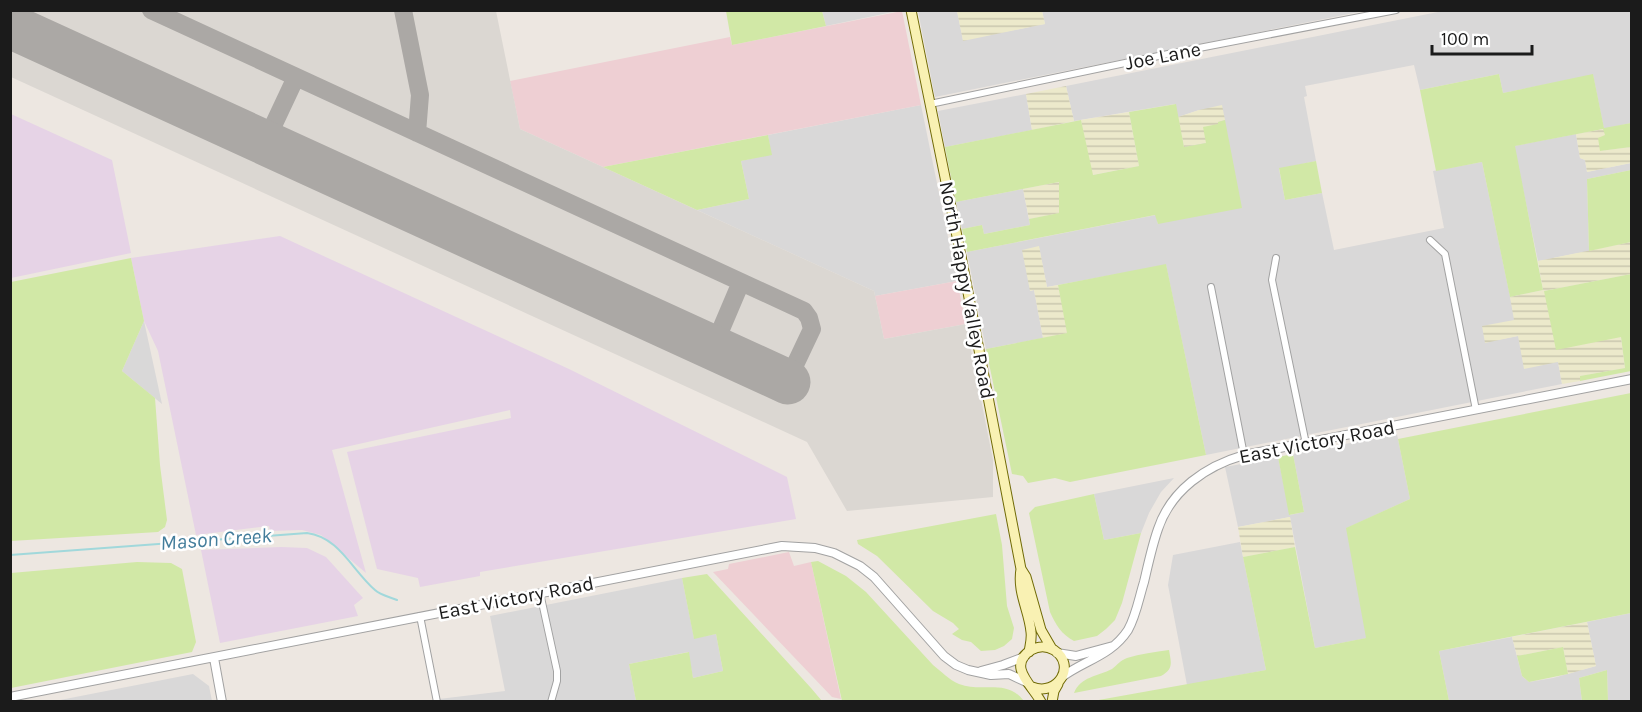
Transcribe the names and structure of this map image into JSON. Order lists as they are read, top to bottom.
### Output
{
  "streets": {
    "main road": ["North Happy Valley Road"],
    "street": ["Joe Lane", "East Victory Road"]
  },
  "crossings": [
    ["Joe Lane", "North Happy Valley Road"],
    ["North Happy Valley Road", "East Victory Road"]
  ],
  "water": ["Mason Creek"],
  "scale_bar": "100 m"
}
